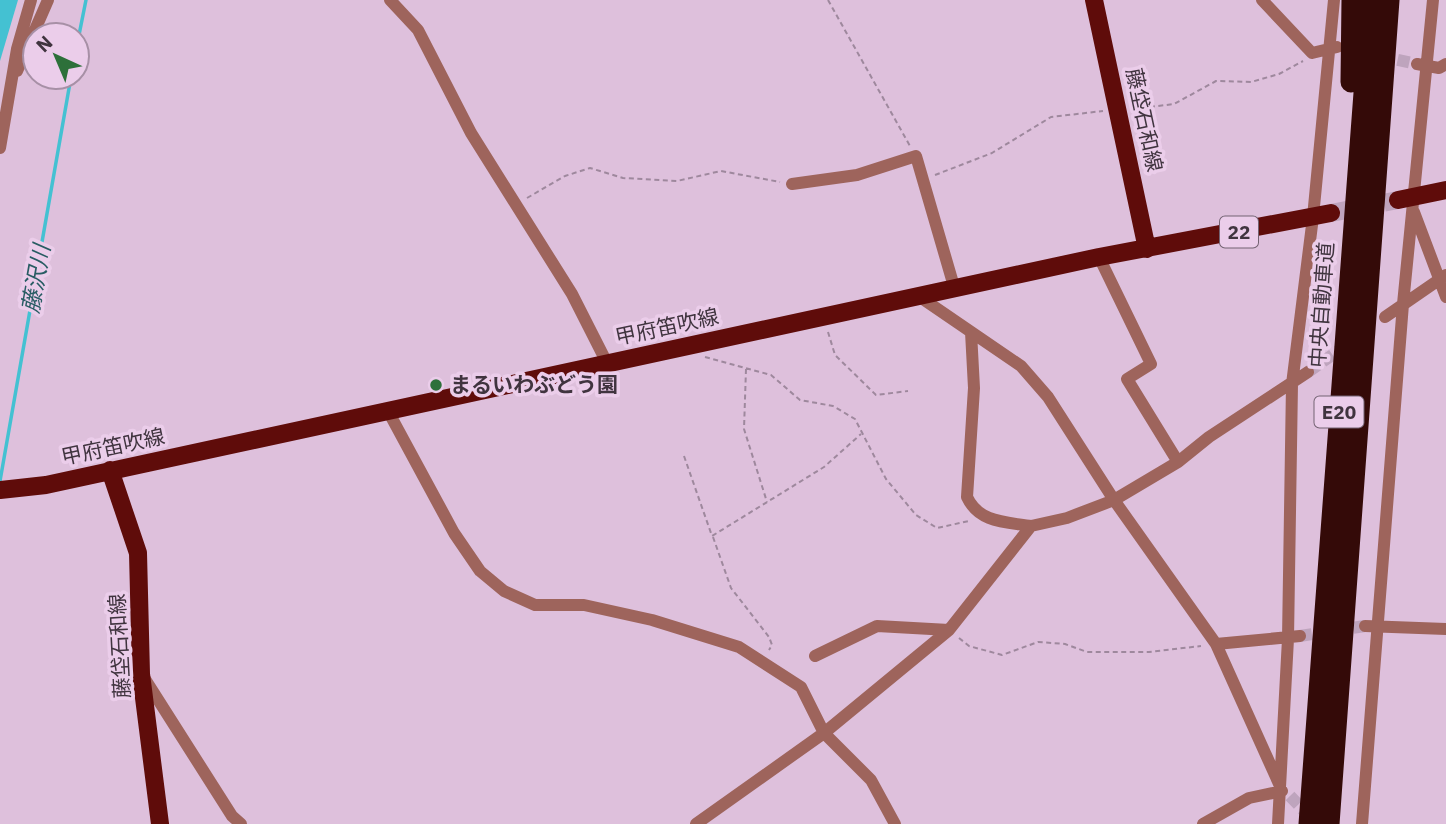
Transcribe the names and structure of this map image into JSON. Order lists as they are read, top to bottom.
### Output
{
  "streets": {
    "highway": ["中央自動車道", "E20"],
    "main road": ["藤垈石和線", "22", "甲府笛吹線"]
  },
  "crossings": [
    ["藤垈石和線", "甲府笛吹線"]
  ],
  "water": ["藤沢川"],
  "places": ["まるいわぶどう園"],
  "north": "top left"
}
